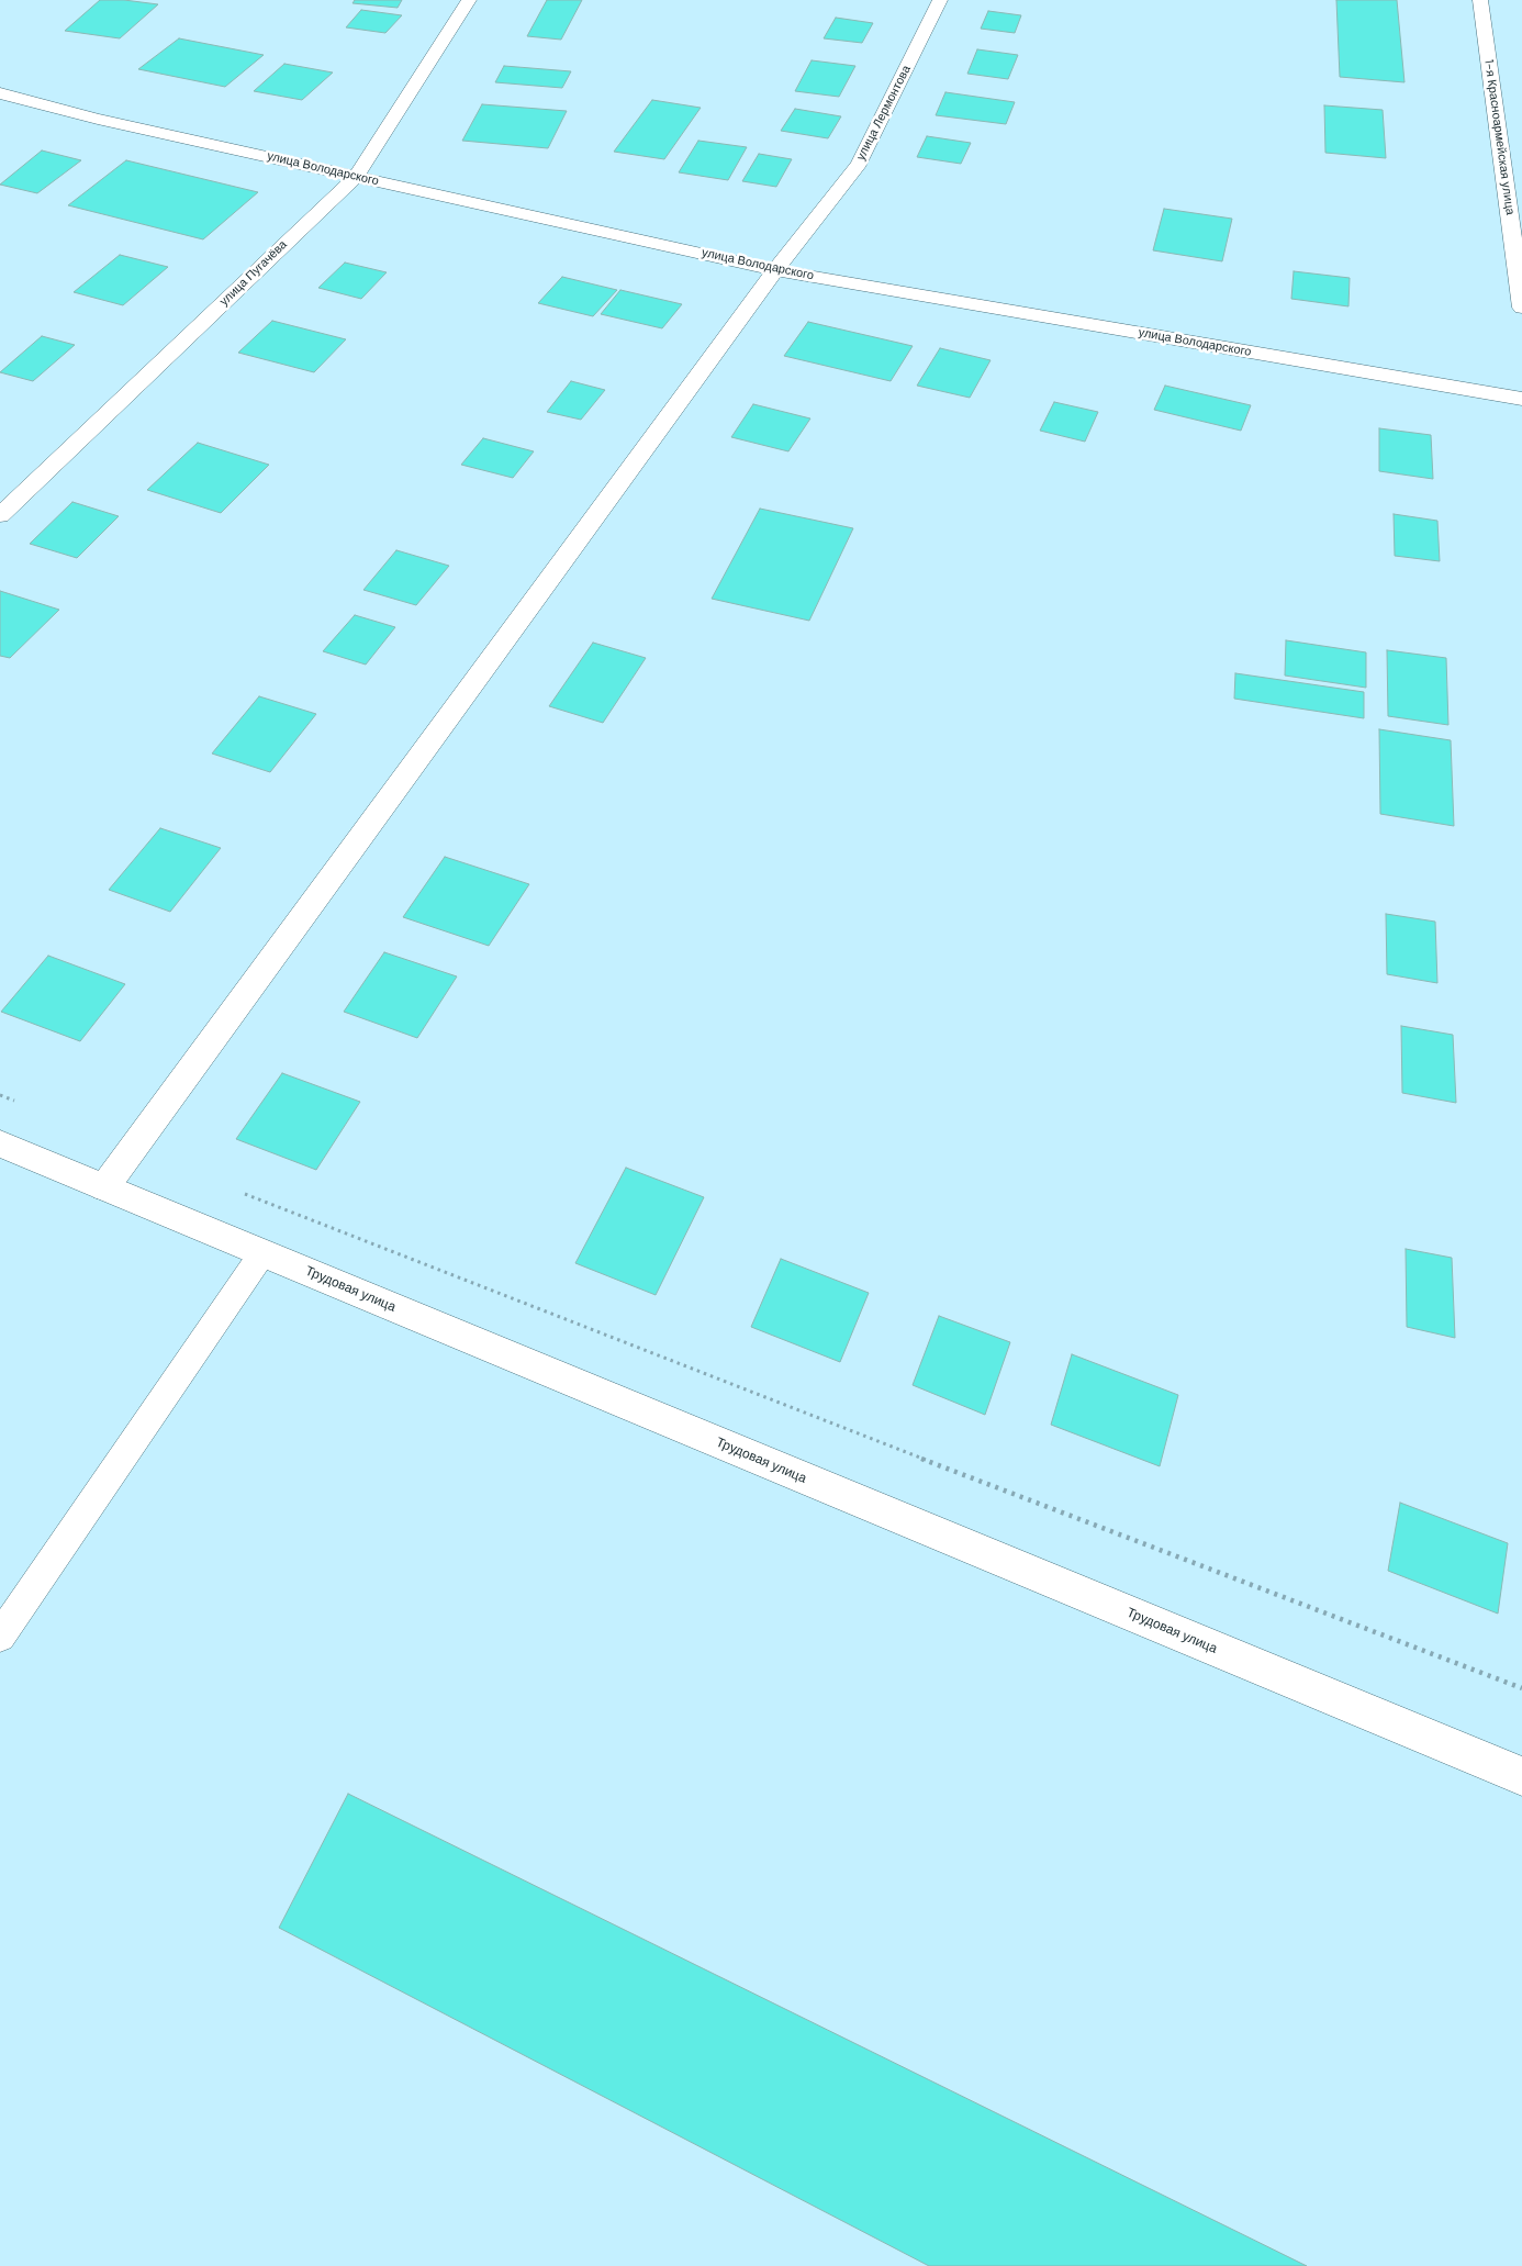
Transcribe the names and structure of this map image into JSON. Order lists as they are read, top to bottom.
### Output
{
  "streets": {
    "street": [
      "улица Лермонтова",
      "1-я Красноармейская улица",
      "улица Володарского",
      "улица Пугачёва",
      "Трудовая улица"
    ]
  },
  "crossings": [
    ["улица Лермонтова", "улица Володарского"],
    ["улица Лермонтова", "Трудовая улица"],
    ["улица Володарского", "улица Пугачёва"]
  ]
}
